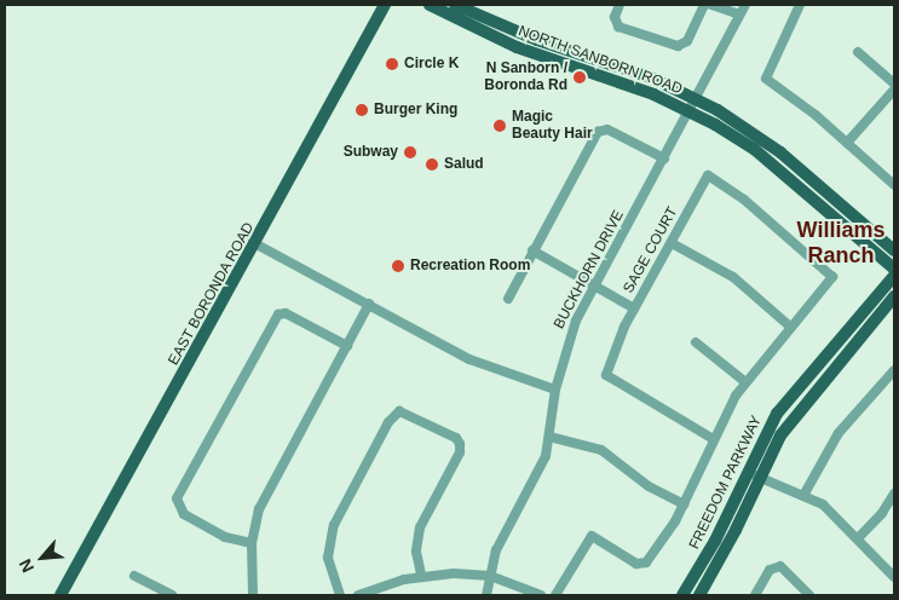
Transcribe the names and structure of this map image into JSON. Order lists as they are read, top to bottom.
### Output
{
  "streets": {
    "main road": ["NORTH SANBORN ROAD", "EAST BORONDA ROAD", "FREEDOM PARKWAY"],
    "street": ["SAGE COURT", "BUCKHORN DRIVE"]
  },
  "crossings": [
    ["NORTH SANBORN ROAD", "BUCKHORN DRIVE"]
  ],
  "districts": ["Williams Ranch"],
  "places": [
    "Circle K",
    "N Sanborn / Boronda Rd",
    "Burger King",
    "Magic Beauty Hair",
    "Subway",
    "Salud",
    "Recreation Room"
  ],
  "north": "bottom left"
}
